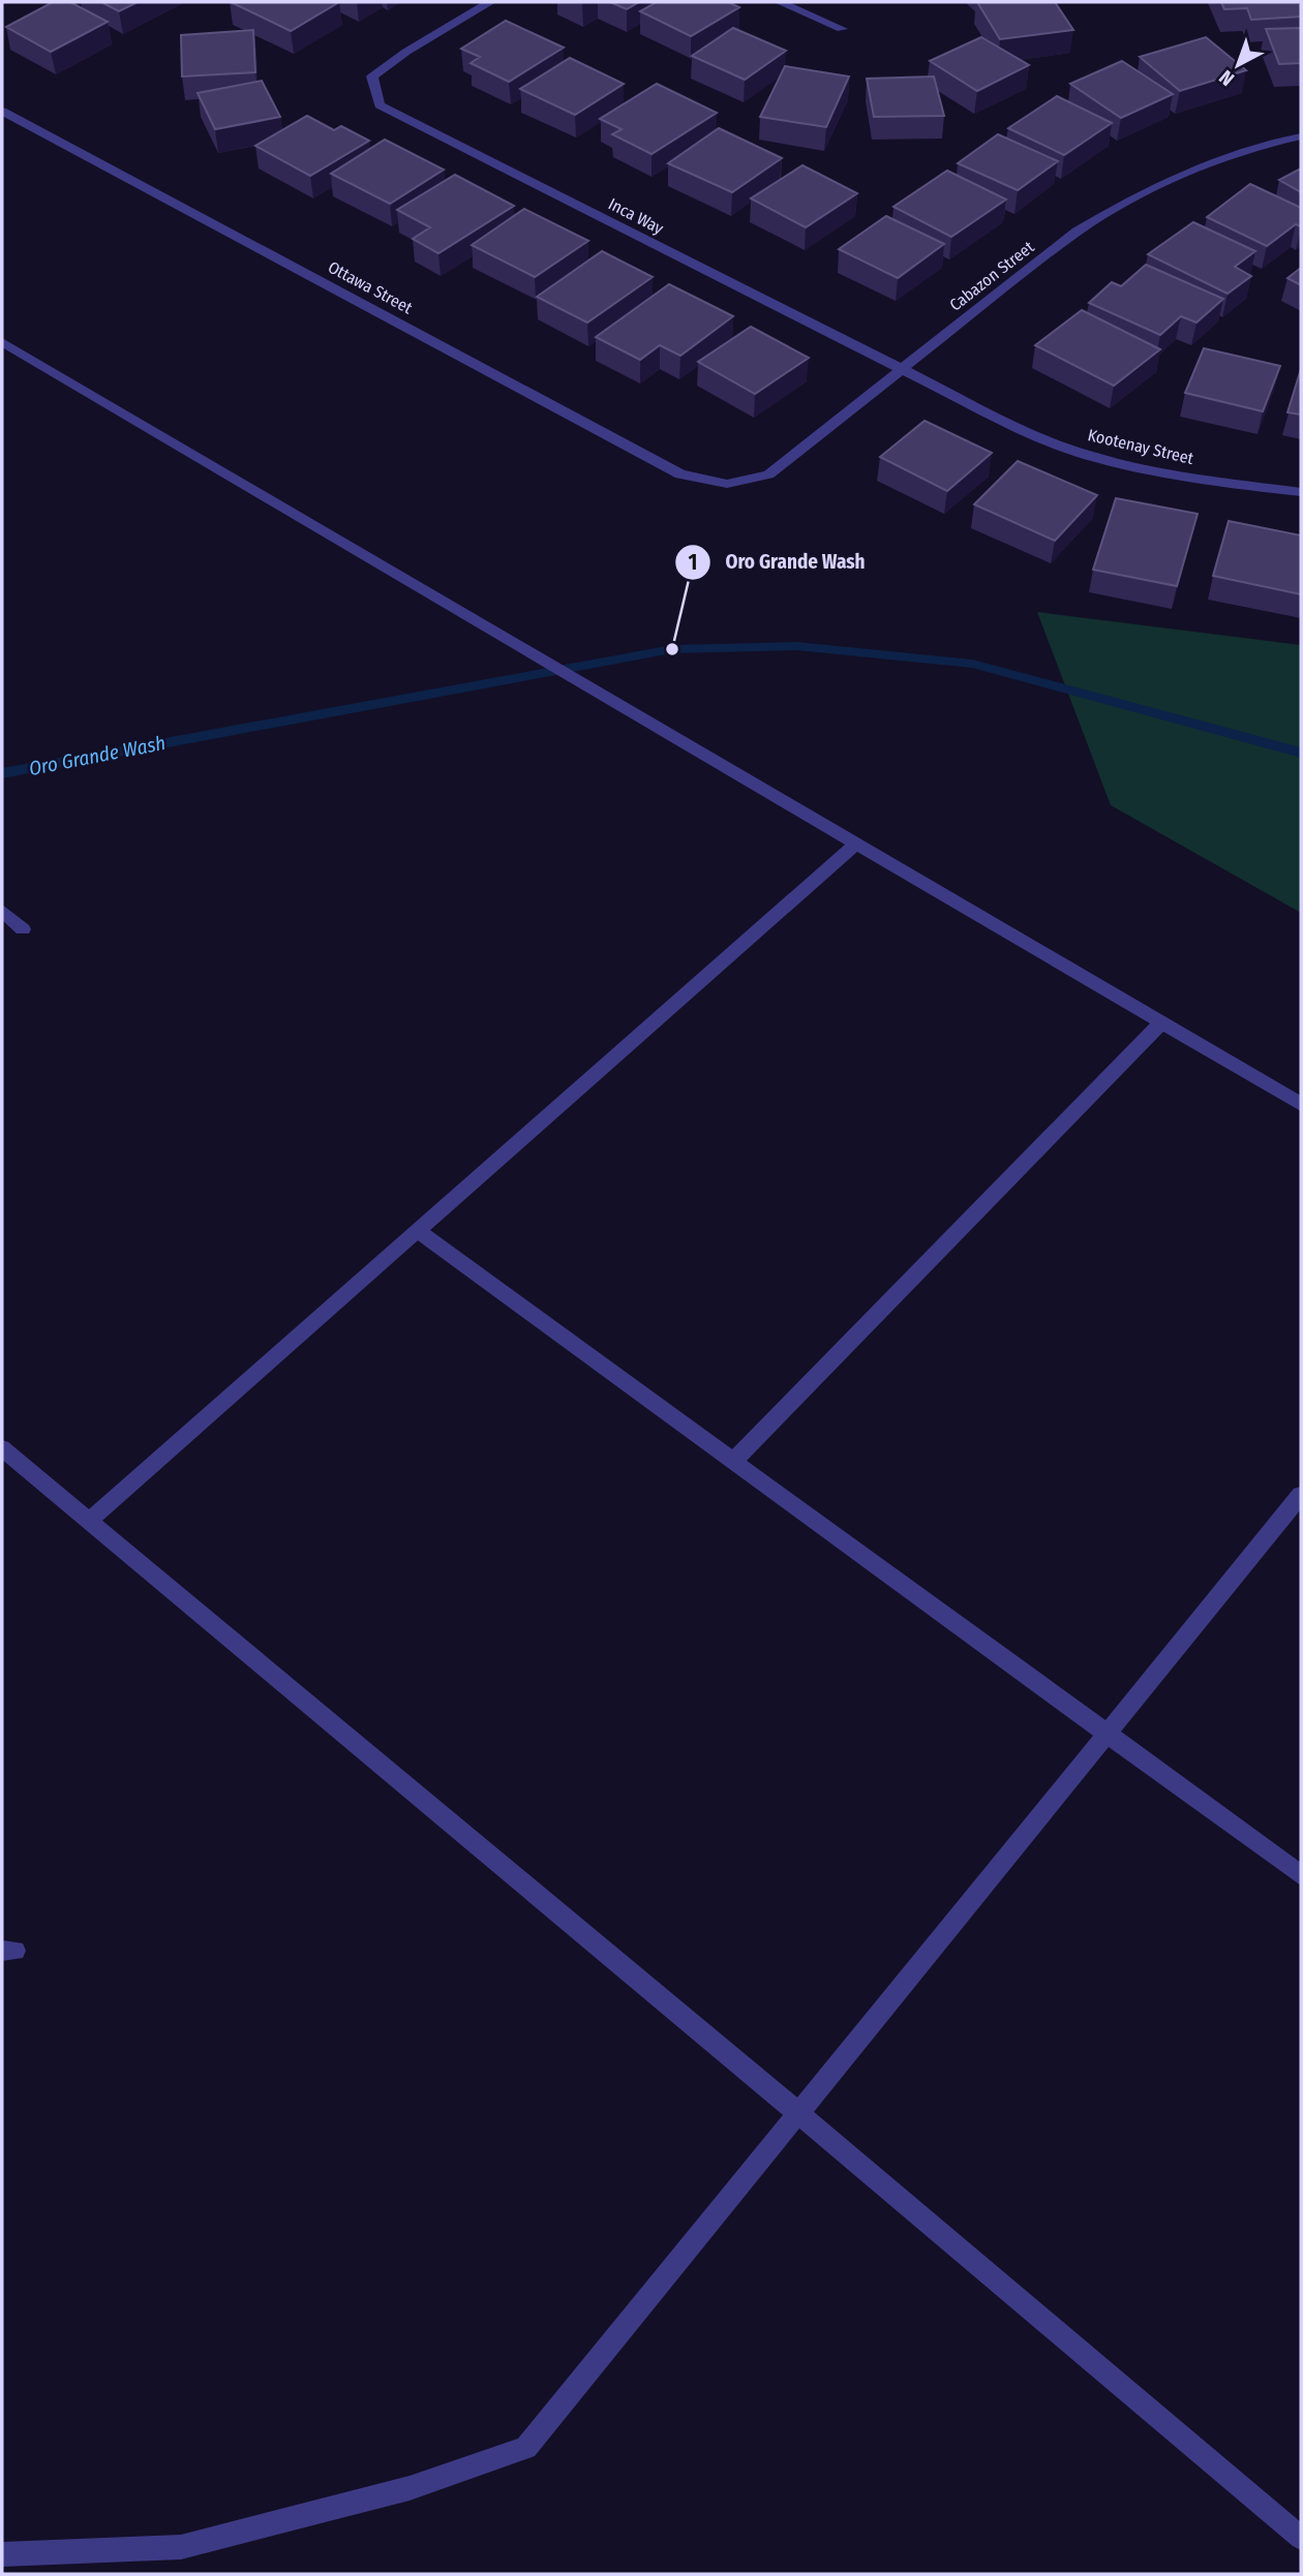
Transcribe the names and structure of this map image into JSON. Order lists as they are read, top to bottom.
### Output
{
  "streets": {
    "street": [
      "Inca Way",
      "Cabazon Street",
      "Ottawa Street",
      "Kootenay Street"
    ]
  },
  "crossings": [
    ["Inca Way", "Cabazon Street"],
    ["Inca Way", "Kootenay Street"],
    ["Cabazon Street", "Ottawa Street"],
    ["Cabazon Street", "Kootenay Street"]
  ],
  "water": ["Oro Grande Wash"],
  "places": ["Oro Grande Wash"],
  "north": "bottom left"
}
